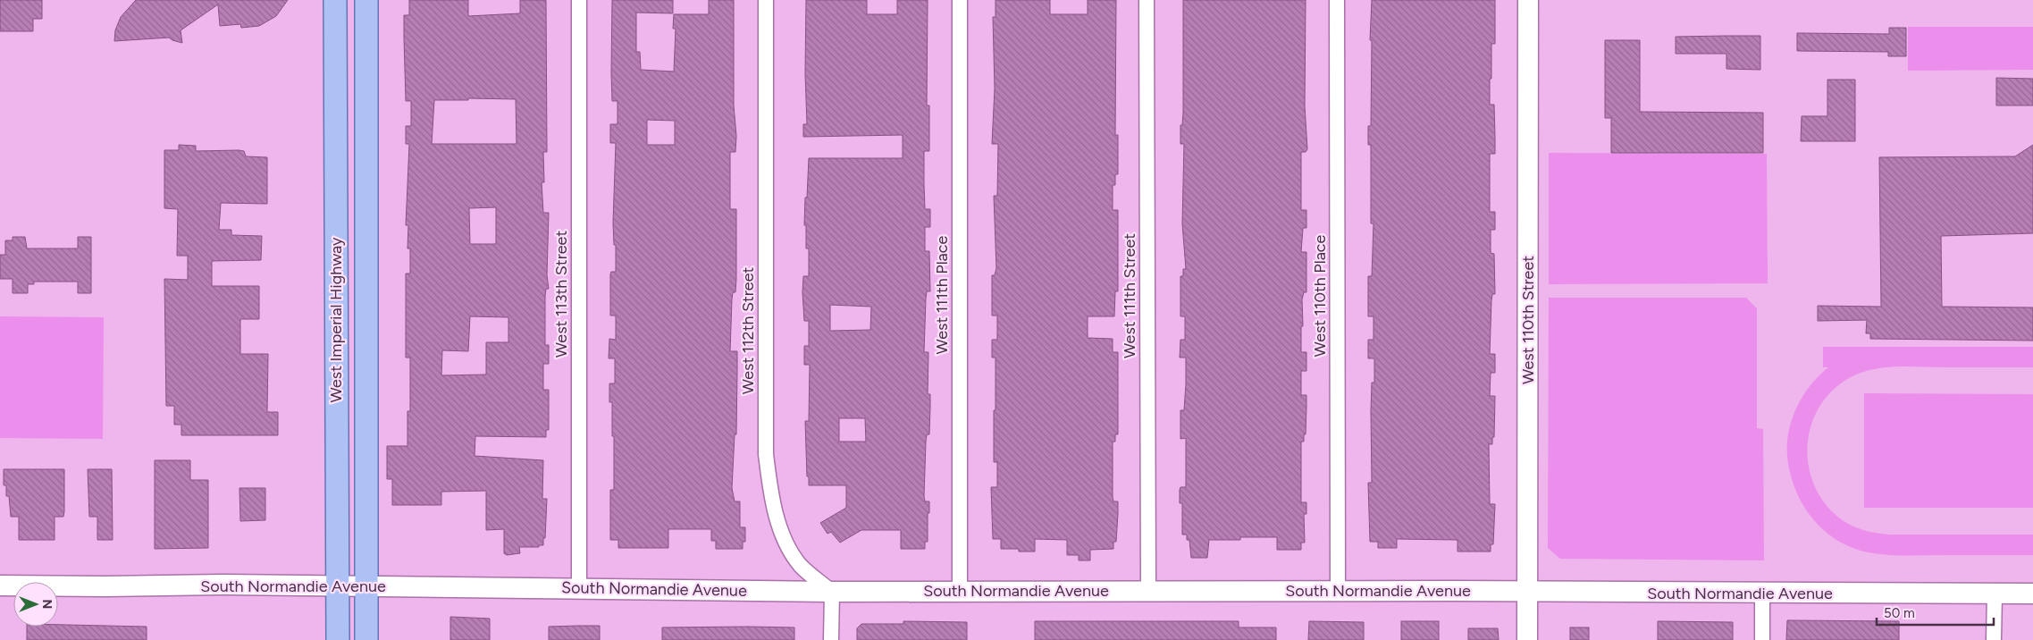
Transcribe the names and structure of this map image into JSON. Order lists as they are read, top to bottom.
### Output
{
  "streets": {
    "main road": ["West Imperial Highway", "West 110th Street", "South Normandie Avenue"],
    "street": [
      "West 113th Street",
      "West 111th Place",
      "West 111th Street",
      "West 110th Place",
      "West 112th Street"
    ]
  },
  "crossings": [
    ["West 113th Street", "South Normandie Avenue"],
    ["West 111th Place", "South Normandie Avenue"],
    ["West 111th Street", "South Normandie Avenue"],
    ["West 110th Place", "South Normandie Avenue"],
    ["West Imperial Highway", "South Normandie Avenue"],
    ["West 110th Street", "South Normandie Avenue"],
    ["West 112th Street", "South Normandie Avenue"]
  ],
  "scale_bar": "50 m",
  "north": "right"
}
